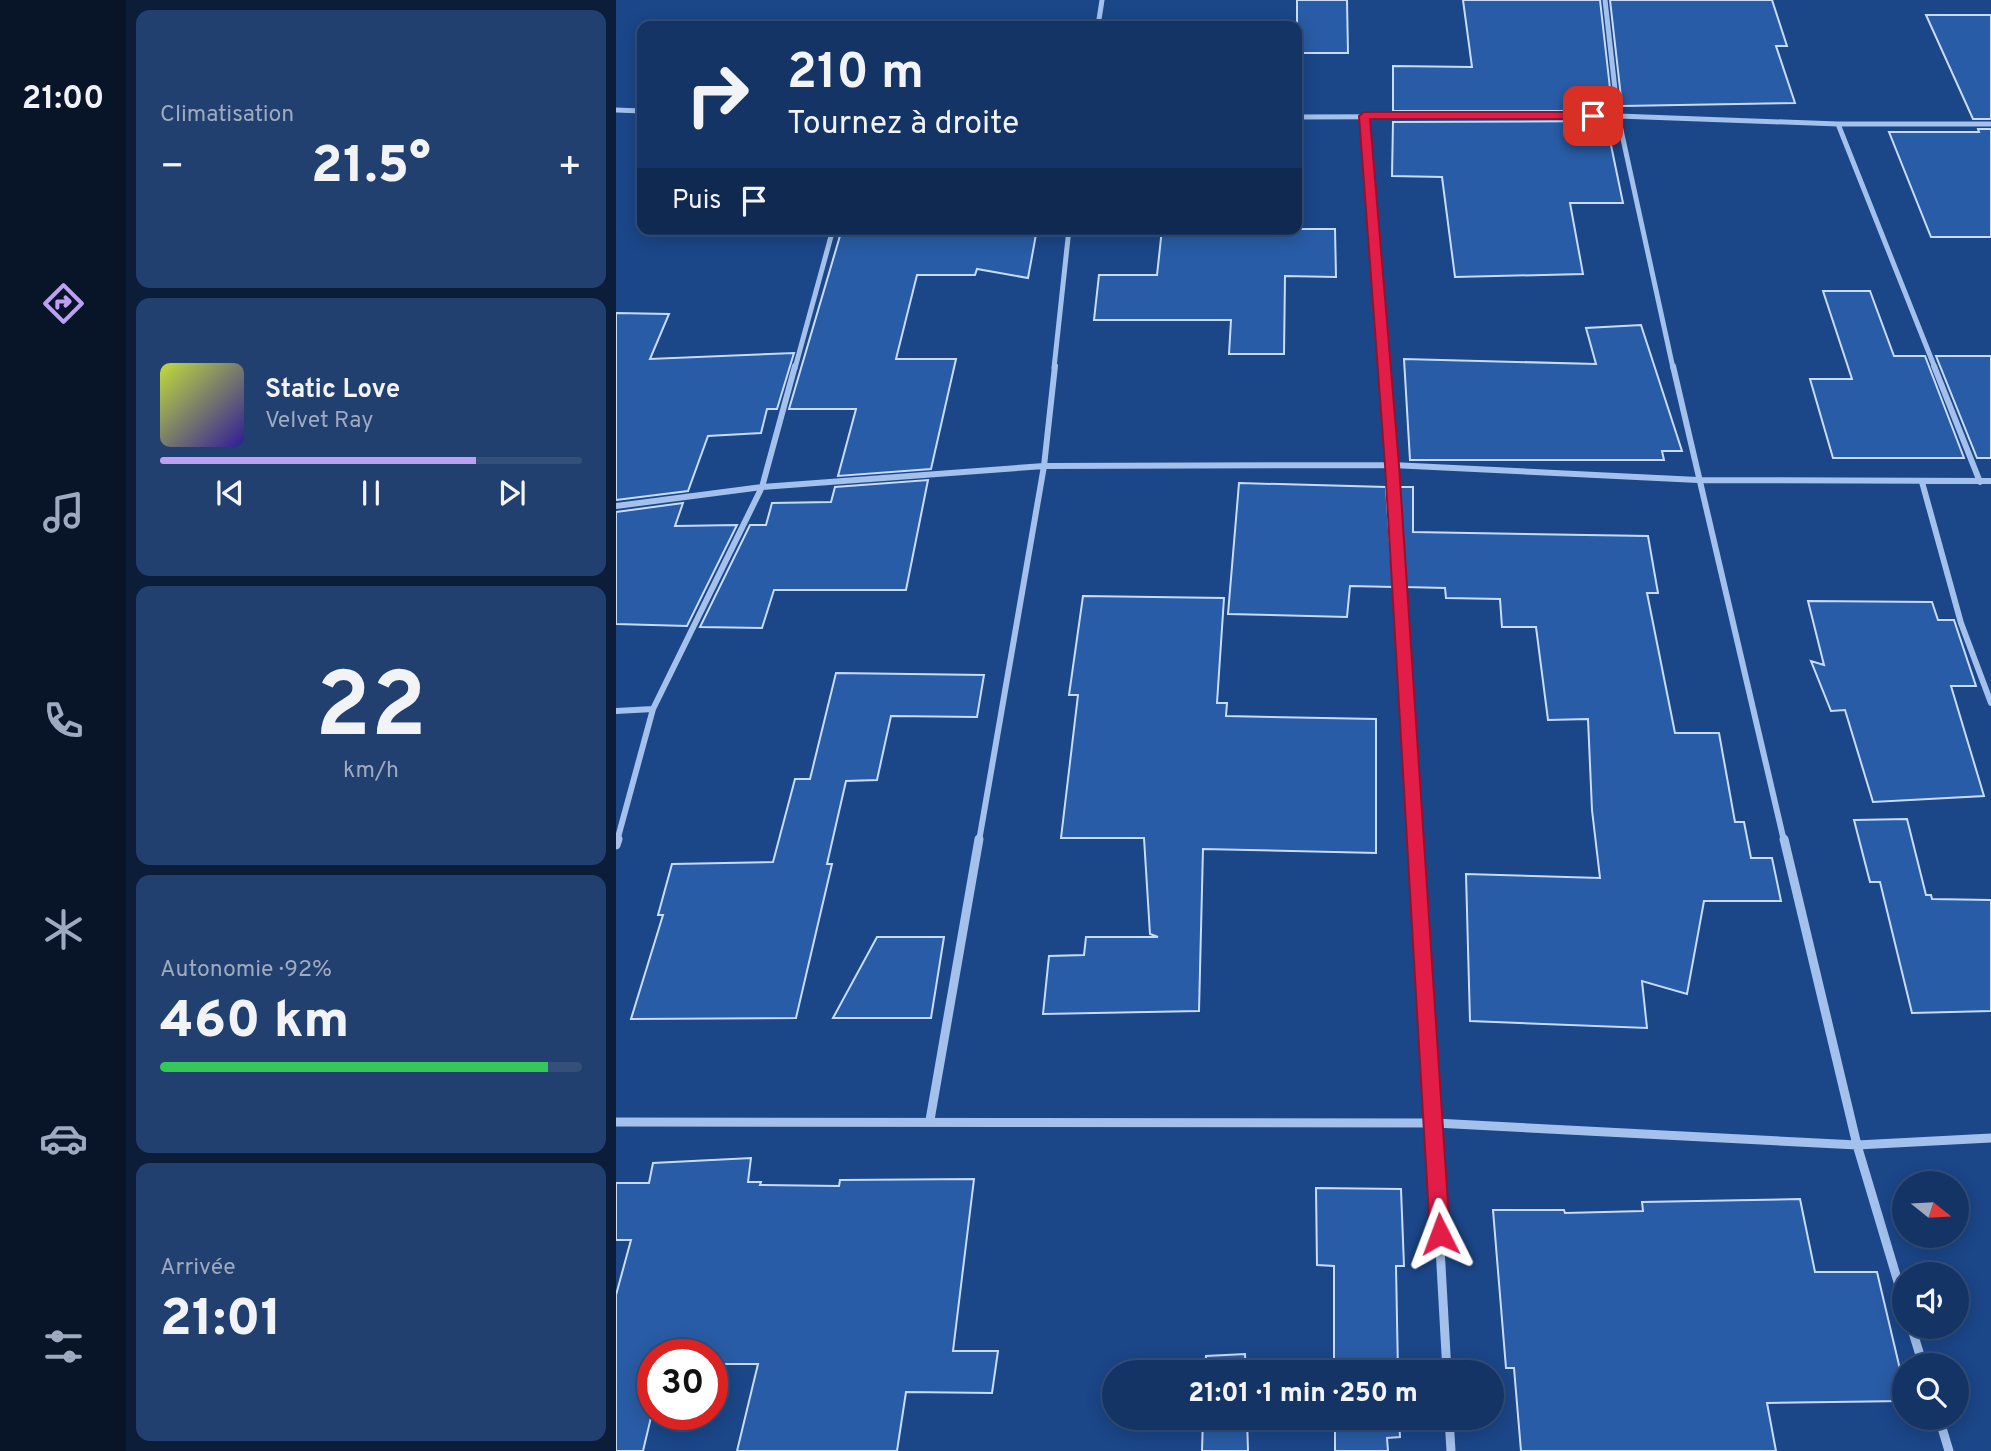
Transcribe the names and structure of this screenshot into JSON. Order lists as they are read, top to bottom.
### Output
{
  "north": "right",
  "page": {
    "tabs": "21:00",
    "tile": [
      "Climatisation",
      ["22", "km/h"],
      ["Autonomie · 92%", "460 km"],
      ["Arrivée", "21:01"]
    ],
    "turn": ["210 m", "Tournez à droite"],
    "heat": ["−", "21.5°", "+"],
    "then": "Puis",
    "song": ["Static Love", "Velvet Ray"],
    "limit": "30",
    "trip": "21:01 · 1 min · 250 m"
  }
}
